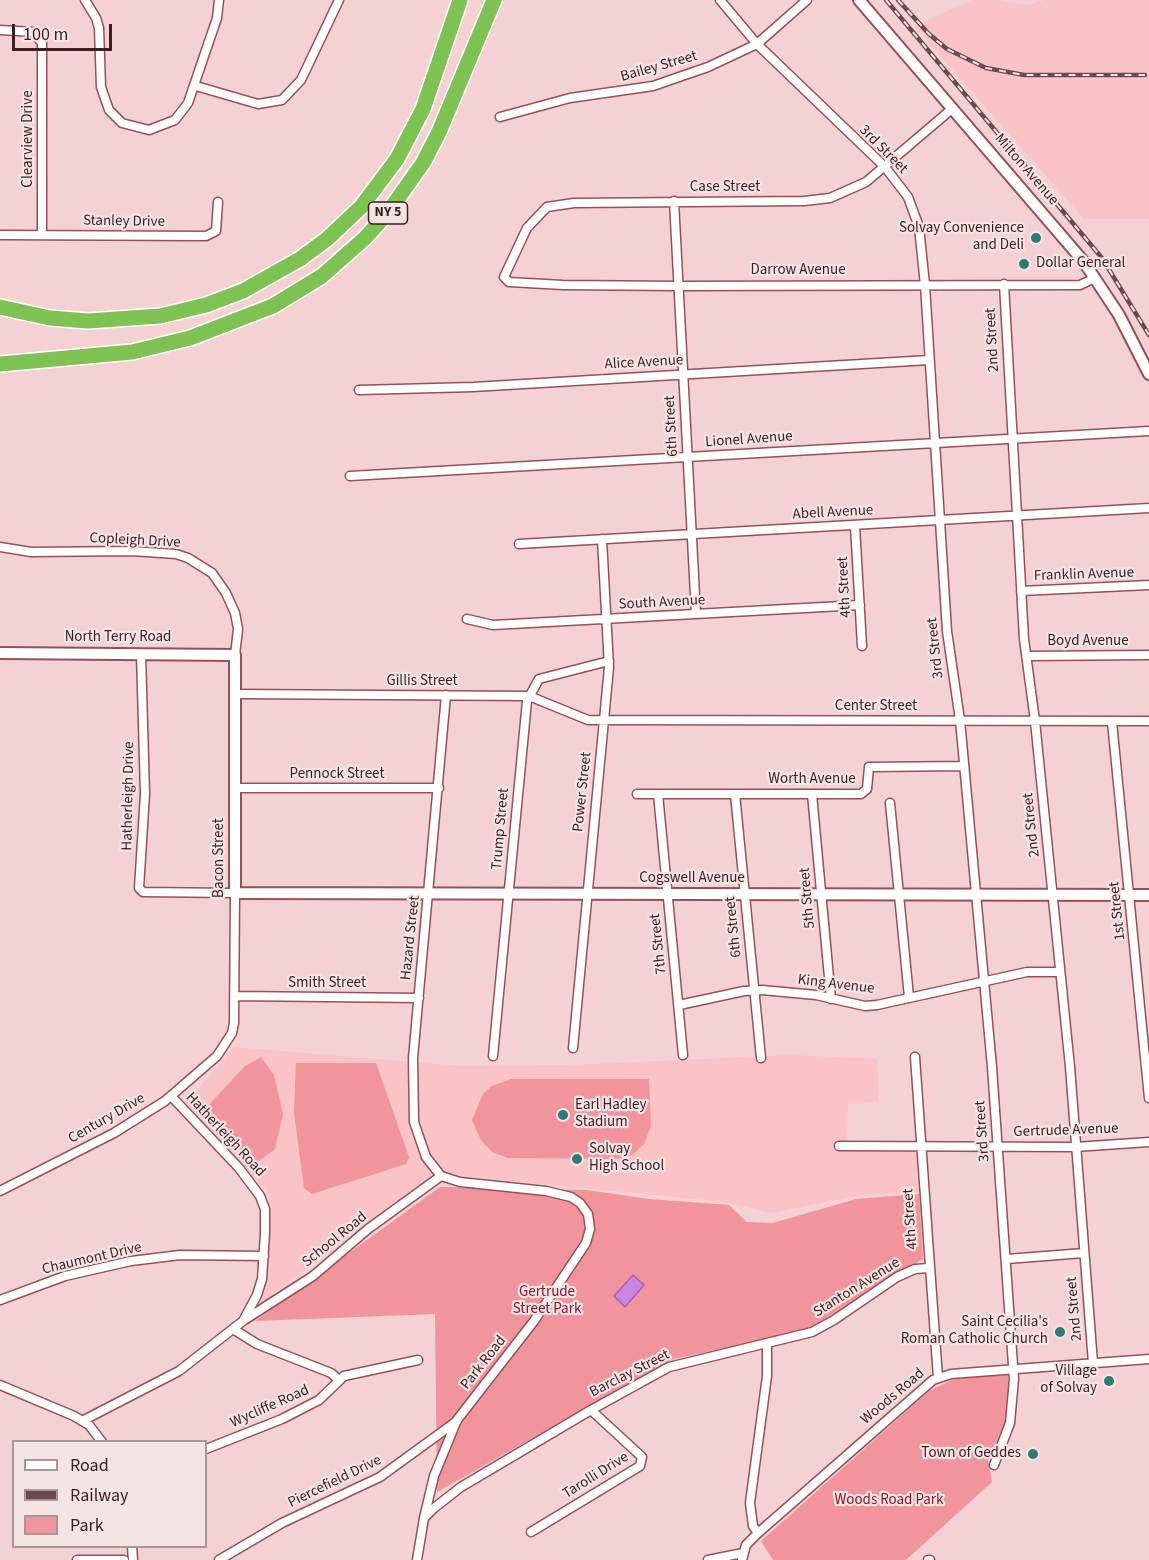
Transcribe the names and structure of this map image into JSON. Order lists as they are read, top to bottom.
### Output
{
  "streets": {
    "highway": ["NY 5"],
    "street": [
      "Bailey Street",
      "Clearview Drive",
      "3rd Street",
      "Milton Avenue",
      "Case Street",
      "Stanley Drive",
      "Darrow Avenue",
      "2nd Street",
      "Alice Avenue",
      "6th Street",
      "Lionel Avenue",
      "Abell Avenue",
      "Copleigh Drive",
      "Franklin Avenue",
      "4th Street",
      "South Avenue",
      "North Terry Road",
      "Boyd Avenue",
      "Gillis Street",
      "Center Street",
      "Pennock Street",
      "Worth Avenue",
      "Power Street",
      "Hatherleigh Drive",
      "Trump Street",
      "Bacon Street",
      "Cogswell Avenue",
      "5th Street",
      "1st Street",
      "Hazard Street",
      "7th Street",
      "Smith Street",
      "King Avenue",
      "Century Drive",
      "Gertrude Avenue",
      "Hatherleigh Road",
      "School Road",
      "Chaumont Drive",
      "Stanton Avenue",
      "Park Road",
      "Barclay Street",
      "Woods Road",
      "Wycliffe Road",
      "Tarolli Drive",
      "Piercefield Drive"
    ]
  },
  "crossings": [
    ["Bailey Street", "3rd Street"],
    ["Clearview Drive", "Stanley Drive"],
    ["3rd Street", "Case Street"],
    ["3rd Street", "Darrow Avenue"],
    ["3rd Street", "Alice Avenue"],
    ["3rd Street", "Lionel Avenue"],
    ["3rd Street", "Abell Avenue"],
    ["3rd Street", "Center Street"],
    ["3rd Street", "Worth Avenue"],
    ["3rd Street", "Cogswell Avenue"],
    ["3rd Street", "King Avenue"],
    ["3rd Street", "Gertrude Avenue"],
    ["3rd Street", "Woods Road"],
    ["Milton Avenue", "Case Street"],
    ["Milton Avenue", "Darrow Avenue"],
    ["Case Street", "Darrow Avenue"],
    ["Case Street", "6th Street"],
    ["Darrow Avenue", "2nd Street"],
    ["Darrow Avenue", "6th Street"],
    ["2nd Street", "Lionel Avenue"],
    ["2nd Street", "Abell Avenue"],
    ["2nd Street", "Franklin Avenue"],
    ["2nd Street", "Boyd Avenue"],
    ["2nd Street", "Center Street"],
    ["2nd Street", "Cogswell Avenue"],
    ["2nd Street", "King Avenue"],
    ["2nd Street", "Gertrude Avenue"],
    ["2nd Street", "Woods Road"],
    ["Alice Avenue", "6th Street"],
    ["6th Street", "Lionel Avenue"],
    ["6th Street", "Abell Avenue"],
    ["6th Street", "South Avenue"],
    ["6th Street", "Worth Avenue"],
    ["6th Street", "Cogswell Avenue"],
    ["6th Street", "King Avenue"],
    ["Abell Avenue", "4th Street"],
    ["Abell Avenue", "Power Street"],
    ["Copleigh Drive", "North Terry Road"],
    ["Copleigh Drive", "Bacon Street"],
    ["4th Street", "South Avenue"],
    ["4th Street", "Gertrude Avenue"],
    ["4th Street", "Stanton Avenue"],
    ["4th Street", "Woods Road"],
    ["South Avenue", "Power Street"],
    ["North Terry Road", "Hatherleigh Drive"],
    ["North Terry Road", "Bacon Street"],
    ["Gillis Street", "Center Street"],
    ["Gillis Street", "Power Street"],
    ["Gillis Street", "Trump Street"],
    ["Gillis Street", "Bacon Street"],
    ["Gillis Street", "Hazard Street"],
    ["Center Street", "Power Street"],
    ["Center Street", "1st Street"],
    ["Pennock Street", "Bacon Street"],
    ["Pennock Street", "Hazard Street"],
    ["Worth Avenue", "5th Street"],
    ["Worth Avenue", "7th Street"],
    ["Power Street", "Cogswell Avenue"],
    ["Hatherleigh Drive", "Bacon Street"],
    ["Hatherleigh Drive", "Cogswell Avenue"],
    ["Trump Street", "Cogswell Avenue"],
    ["Bacon Street", "Cogswell Avenue"],
    ["Bacon Street", "Smith Street"],
    ["Bacon Street", "Century Drive"],
    ["Cogswell Avenue", "5th Street"],
    ["Cogswell Avenue", "1st Street"],
    ["Cogswell Avenue", "Hazard Street"],
    ["Cogswell Avenue", "7th Street"],
    ["5th Street", "King Avenue"],
    ["Hazard Street", "Smith Street"],
    ["Hazard Street", "School Road"],
    ["Hazard Street", "Park Road"],
    ["7th Street", "King Avenue"],
    ["Century Drive", "Hatherleigh Road"],
    ["Hatherleigh Road", "School Road"],
    ["Hatherleigh Road", "Chaumont Drive"],
    ["Hatherleigh Road", "Wycliffe Road"],
    ["School Road", "Park Road"],
    ["Stanton Avenue", "Barclay Street"],
    ["Park Road", "Barclay Street"],
    ["Park Road", "Piercefield Drive"],
    ["Barclay Street", "Tarolli Drive"]
  ],
  "parks": ["Gertrude Street Park", "Woods Road Park"],
  "places": [
    "Solvay Convenience and Deli",
    "Dollar General",
    "Earl Hadley Stadium",
    "Solvay High School",
    "Saint Cecilia's Roman Catholic Church",
    "Village of Solvay",
    "Town of Geddes"
  ],
  "legend": ["Road", "Railway", "Park"],
  "scale_bar": "100 m"
}
